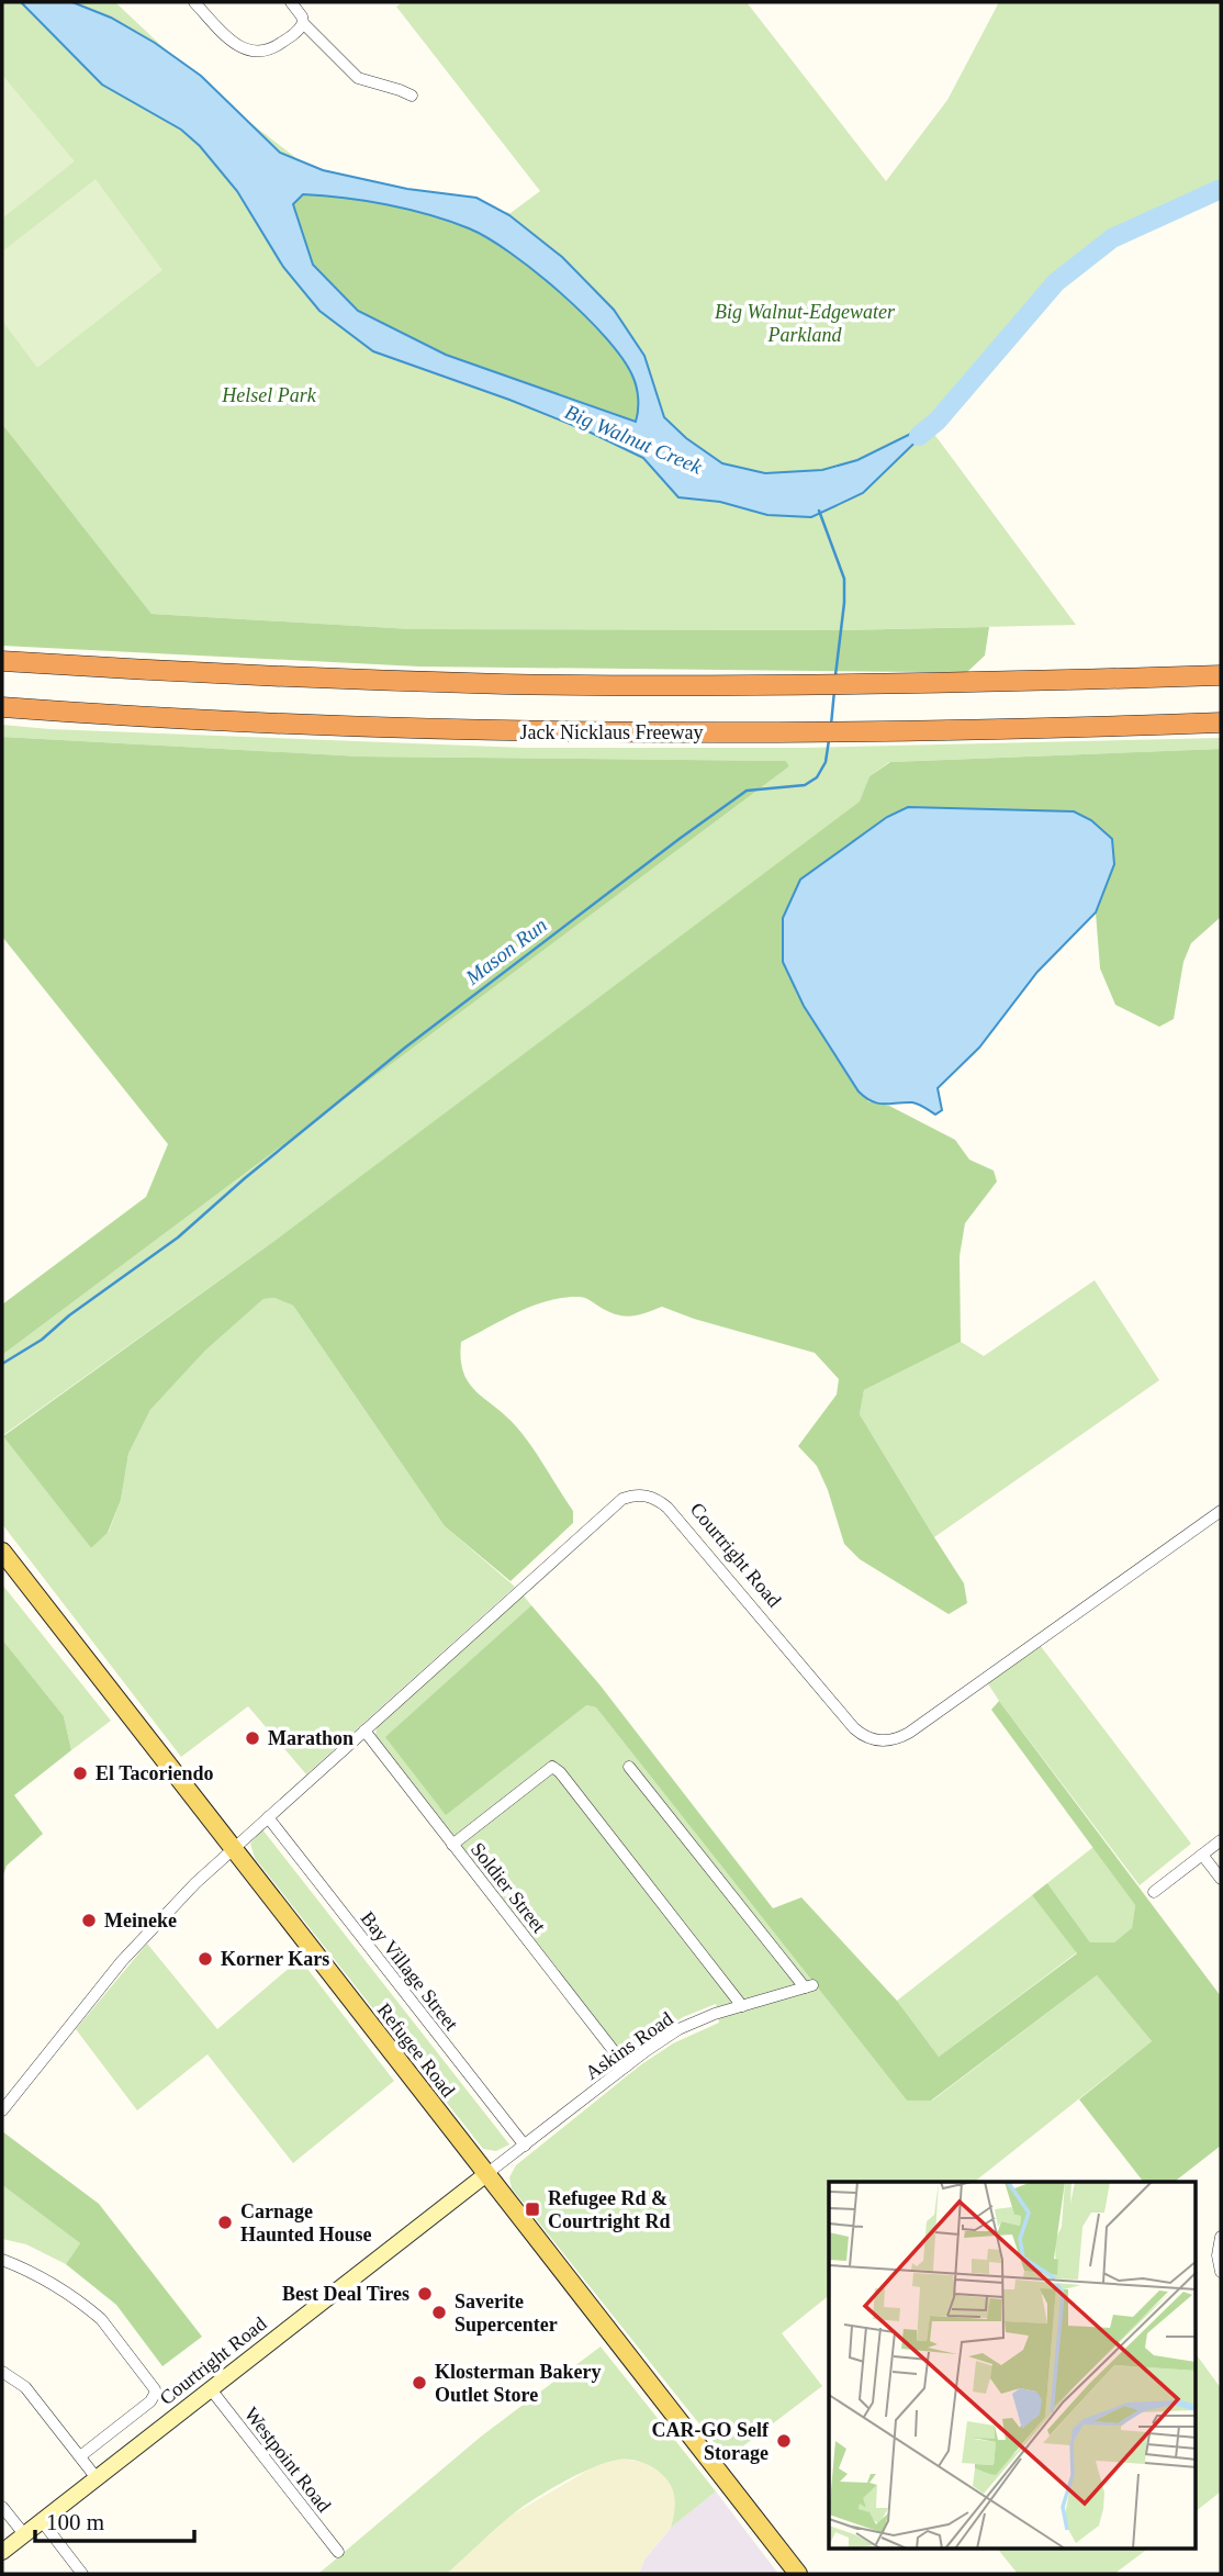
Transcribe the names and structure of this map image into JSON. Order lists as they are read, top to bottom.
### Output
{
  "streets": {
    "highway": ["Jack Nicklaus Freeway"],
    "main road": ["Refugee Road"],
    "street": [
      "Courtright Road",
      "Soldier Street",
      "Bay Village Street",
      "Askins Road",
      "Westpoint Road"
    ]
  },
  "crossings": [
    ["Courtright Road", "Soldier Street"],
    ["Courtright Road", "Bay Village Street"],
    ["Courtright Road", "Askins Road"],
    ["Courtright Road", "Refugee Road"],
    ["Courtright Road", "Westpoint Road"],
    ["Soldier Street", "Askins Road"],
    ["Bay Village Street", "Askins Road"],
    ["Askins Road", "Refugee Road"]
  ],
  "water": ["Big Walnut Creek", "Mason Run"],
  "parks": ["Big Walnut-Edgewater Parkland", "Helsel Park"],
  "places": {
    "other": [
      "Marathon",
      "El Tacoriendo",
      "Meineke",
      "Korner Kars",
      "Carnage Haunted House",
      "Best Deal Tires",
      "Saverite Supercenter",
      "Klosterman Bakery Outlet Store",
      "CAR-GO Self Storage"
    ],
    "transit": ["Refugee Rd & Courtright Rd"]
  },
  "scale_bar": "100 m"
}
